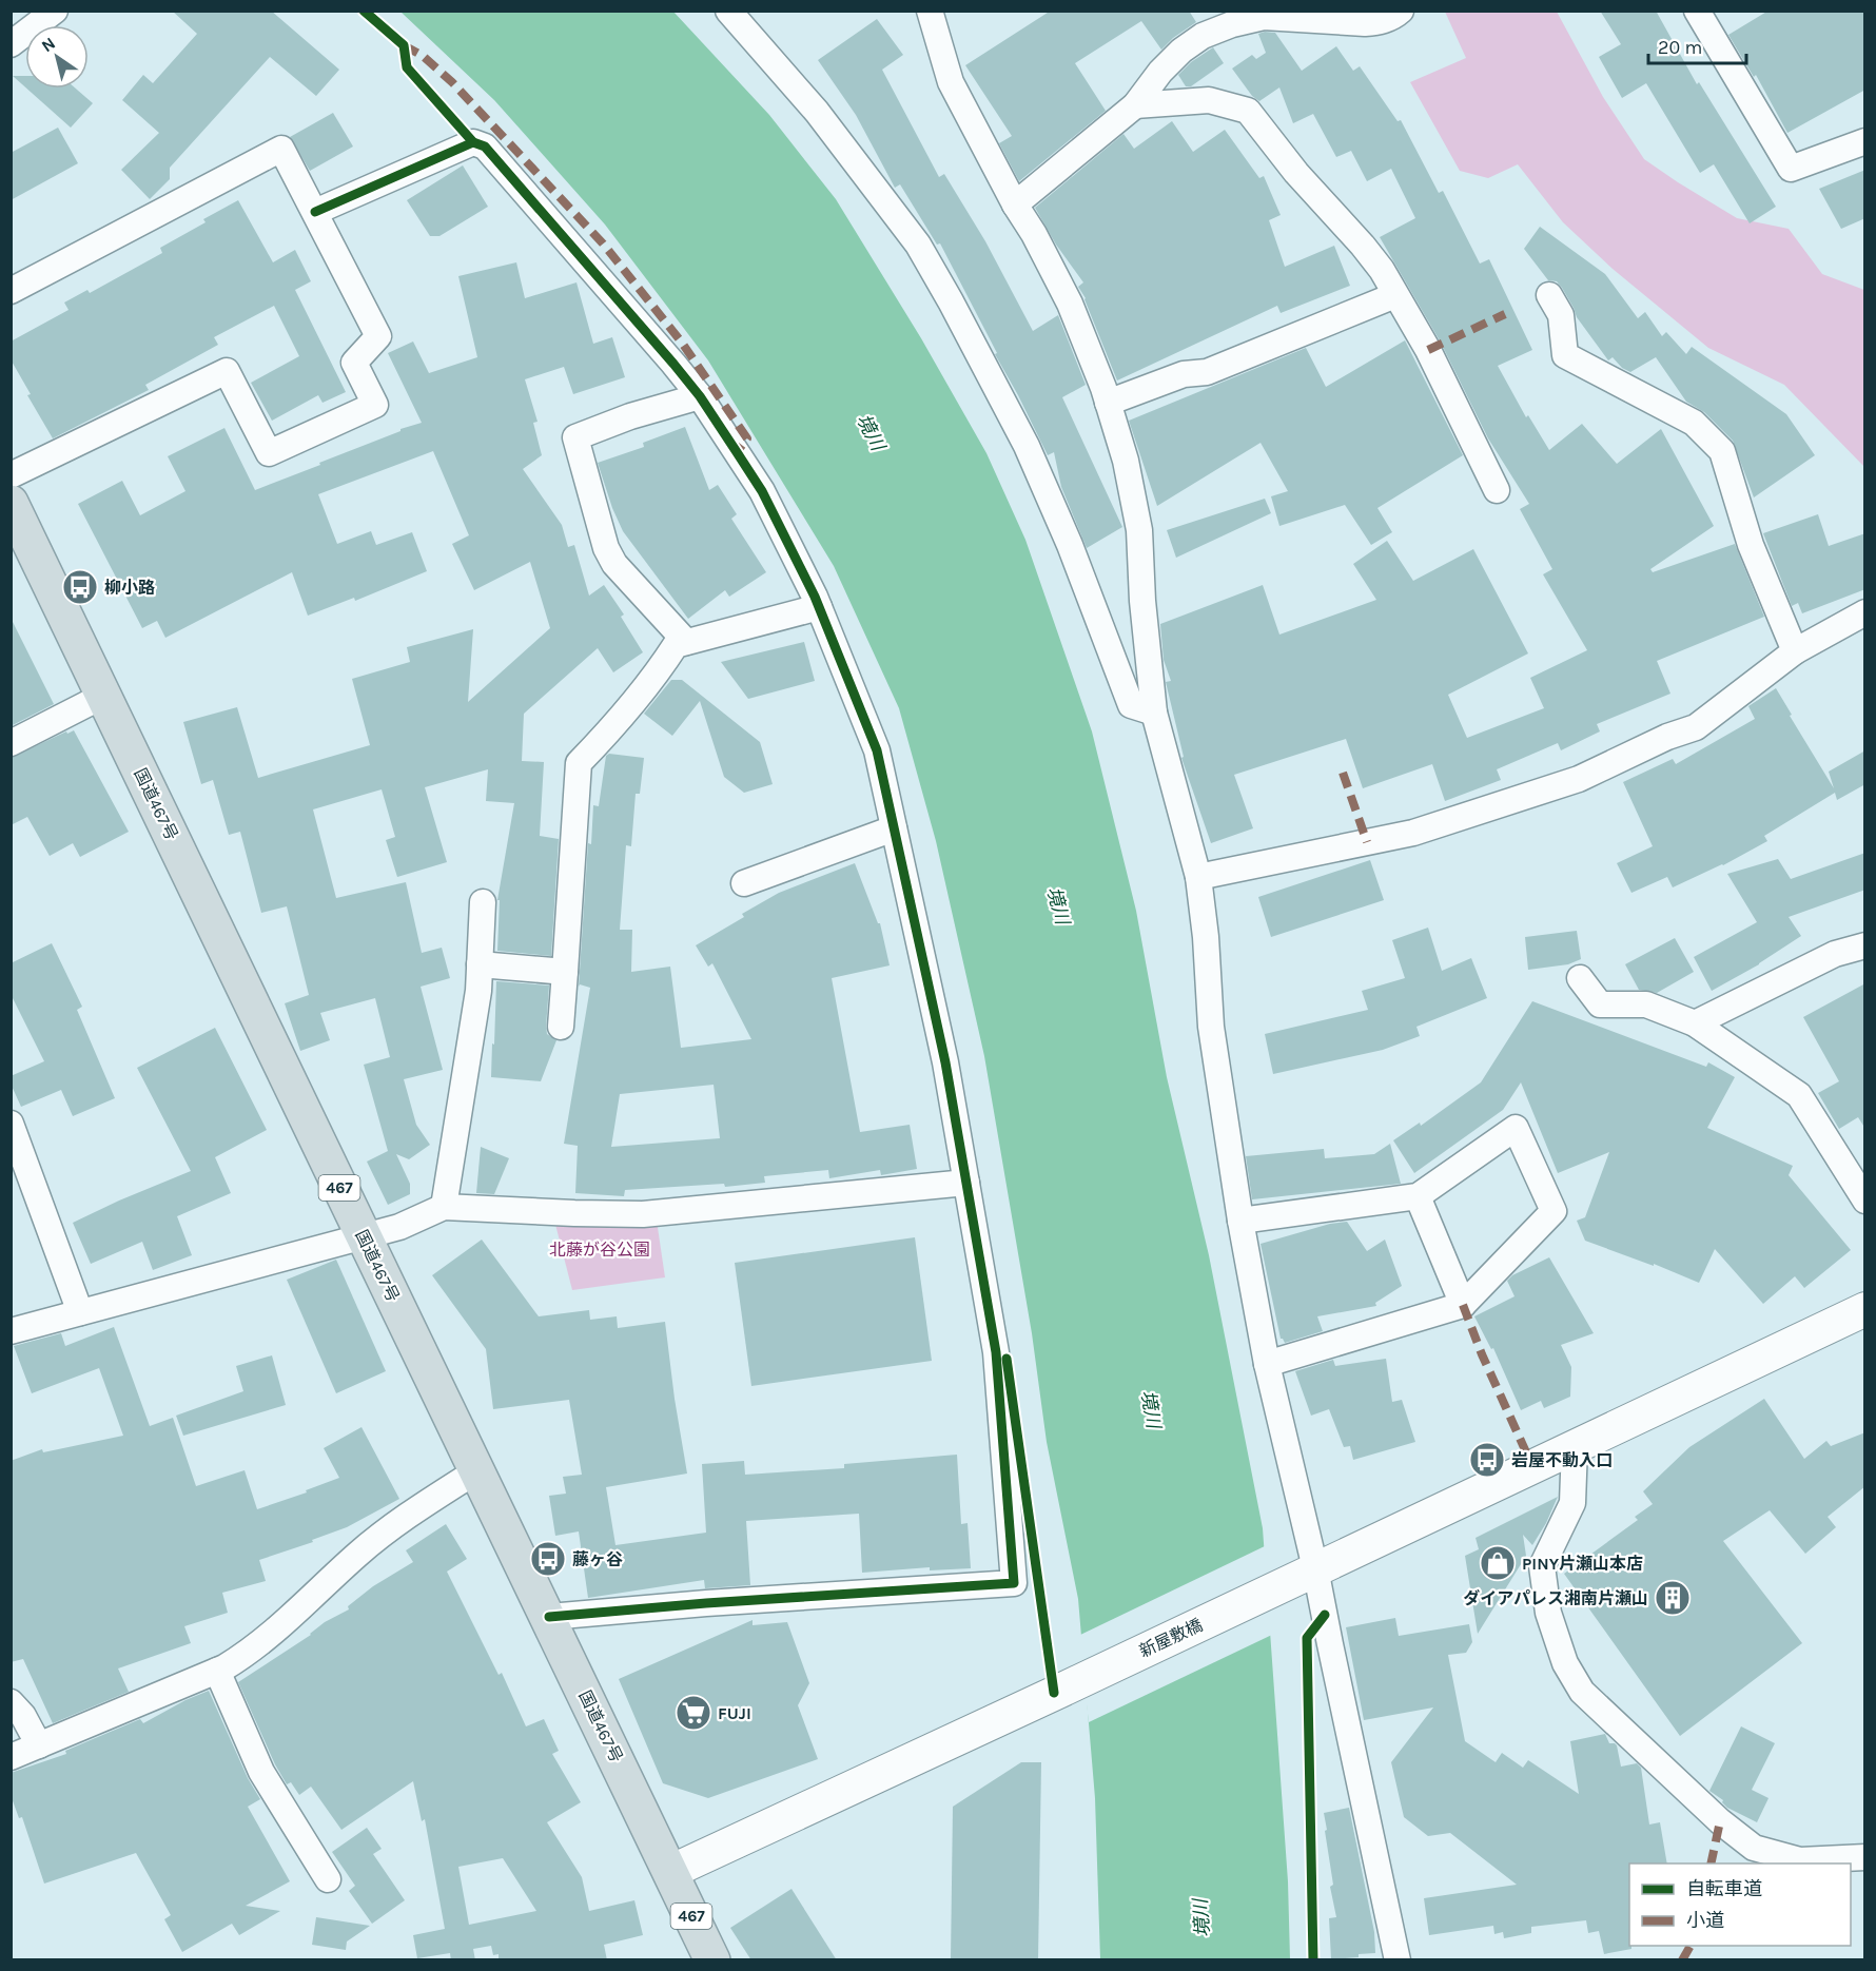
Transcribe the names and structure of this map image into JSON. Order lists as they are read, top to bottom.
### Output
{
  "streets": {
    "highway": ["国道467号", "467"],
    "street": ["新屋敷橋"]
  },
  "crossings": [
    ["国道467号", "新屋敷橋"]
  ],
  "water": ["境川"],
  "parks": ["北藤が谷公園"],
  "places": {
    "bus stop": ["柳小路", "岩屋不動入口", "藤ヶ谷"],
    "shop": ["PINY片瀬山本店"],
    "building": ["ダイアパレス湘南片瀬山"],
    "supermarket": ["FUJI"]
  },
  "legend": ["自転車道", "小道"],
  "scale_bar": "20 m",
  "north": "top left"
}
